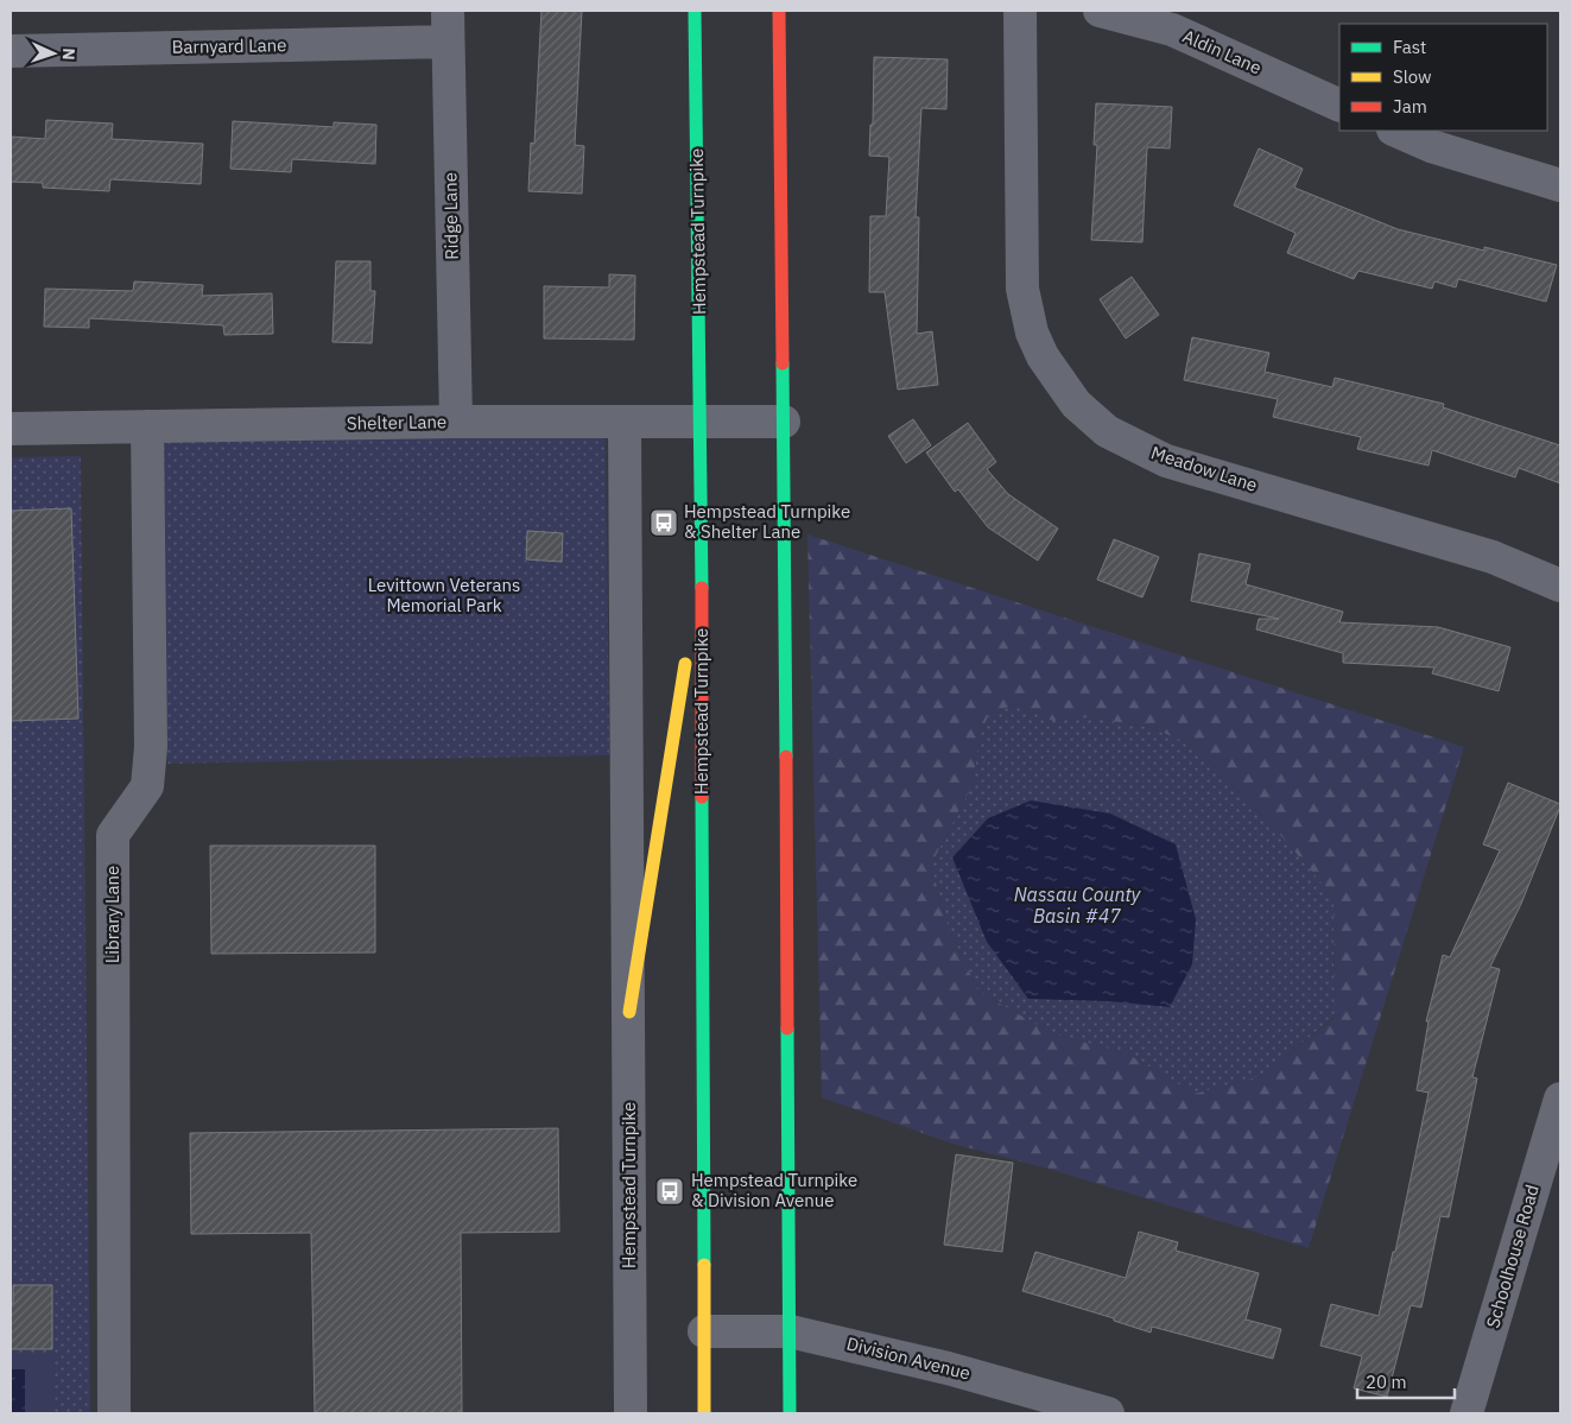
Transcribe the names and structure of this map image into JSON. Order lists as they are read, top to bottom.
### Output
{
  "streets": {
    "main road": ["Hempstead Turnpike"],
    "street": [
      "Barnyard Lane",
      "Aldin Lane",
      "Ridge Lane",
      "Shelter Lane",
      "Meadow Lane",
      "Library Lane",
      "Schoolhouse Road",
      "Division Avenue"
    ]
  },
  "crossings": [
    ["Barnyard Lane", "Ridge Lane"],
    ["Ridge Lane", "Shelter Lane"],
    ["Hempstead Turnpike", "Shelter Lane"],
    ["Hempstead Turnpike", "Division Avenue"],
    ["Shelter Lane", "Library Lane"]
  ],
  "water": ["Nassau County Basin #47"],
  "parks": ["Levittown Veterans Memorial Park"],
  "places": {
    "bus stop": ["Hempstead Turnpike & Shelter Lane", "Hempstead Turnpike & Division Avenue"]
  },
  "legend": ["Fast", "Slow", "Jam"],
  "scale_bar": "20 m",
  "north": "right"
}
